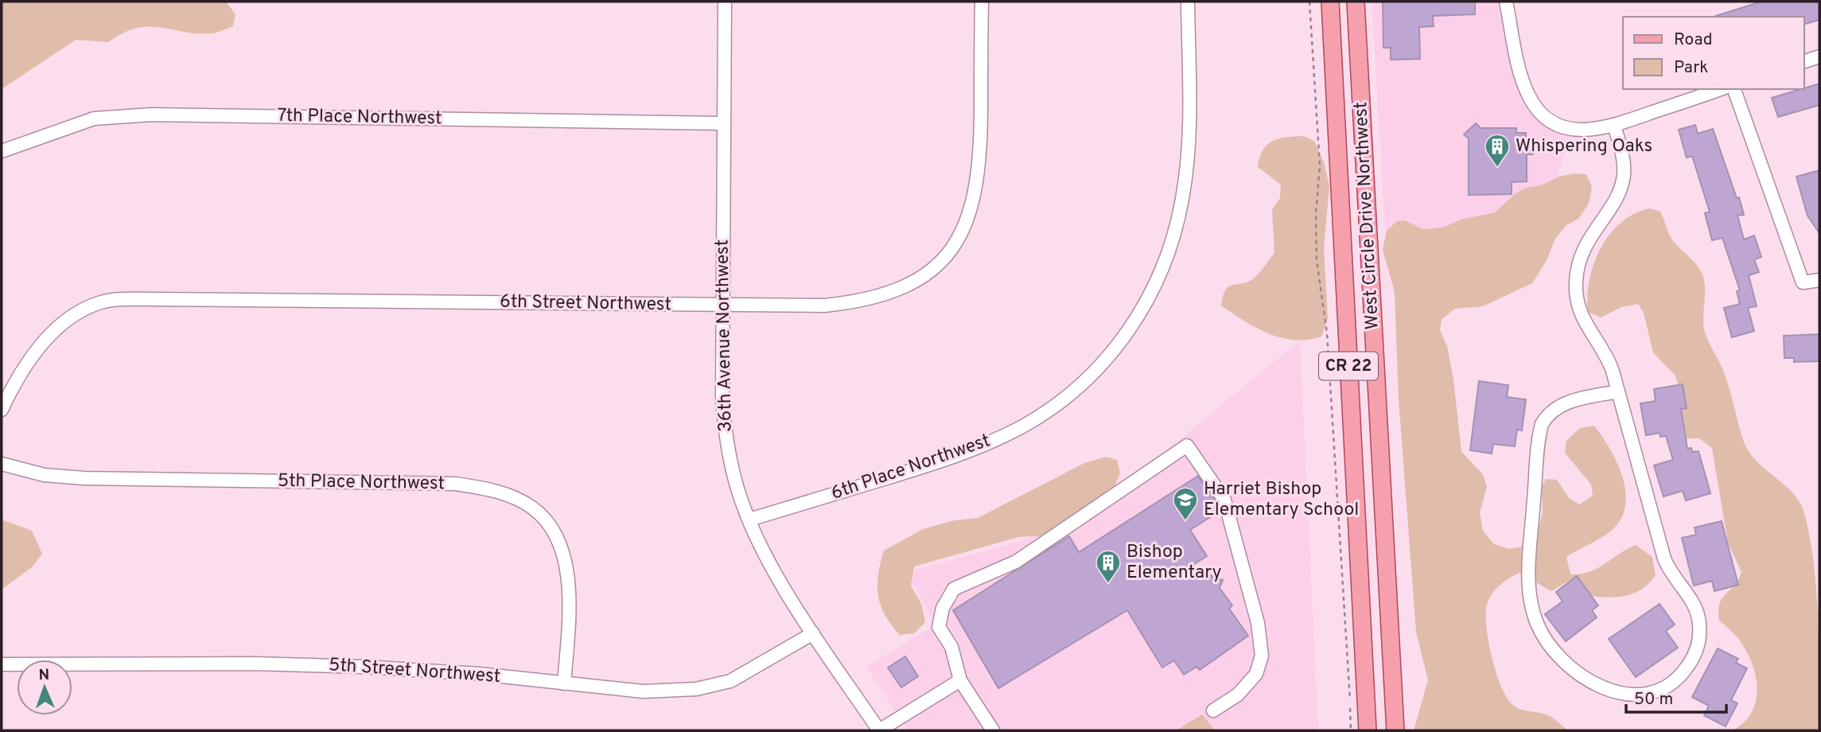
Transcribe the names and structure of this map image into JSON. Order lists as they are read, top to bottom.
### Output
{
  "streets": {
    "main road": ["West Circle Drive Northwest", "CR 22"],
    "street": [
      "7th Place Northwest",
      "6th Street Northwest",
      "36th Avenue Northwest",
      "6th Place Northwest",
      "5th Place Northwest",
      "5th Street Northwest"
    ]
  },
  "crossings": [
    ["7th Place Northwest", "36th Avenue Northwest"],
    ["6th Street Northwest", "36th Avenue Northwest"],
    ["36th Avenue Northwest", "6th Place Northwest"],
    ["36th Avenue Northwest", "5th Street Northwest"],
    ["5th Place Northwest", "5th Street Northwest"]
  ],
  "places": {
    "building": ["Whispering Oaks", "Bishop Elementary"],
    "school or university": ["Harriet Bishop Elementary School"]
  },
  "legend": ["Road", "Park"],
  "scale_bar": "50 m",
  "north": "top"
}
